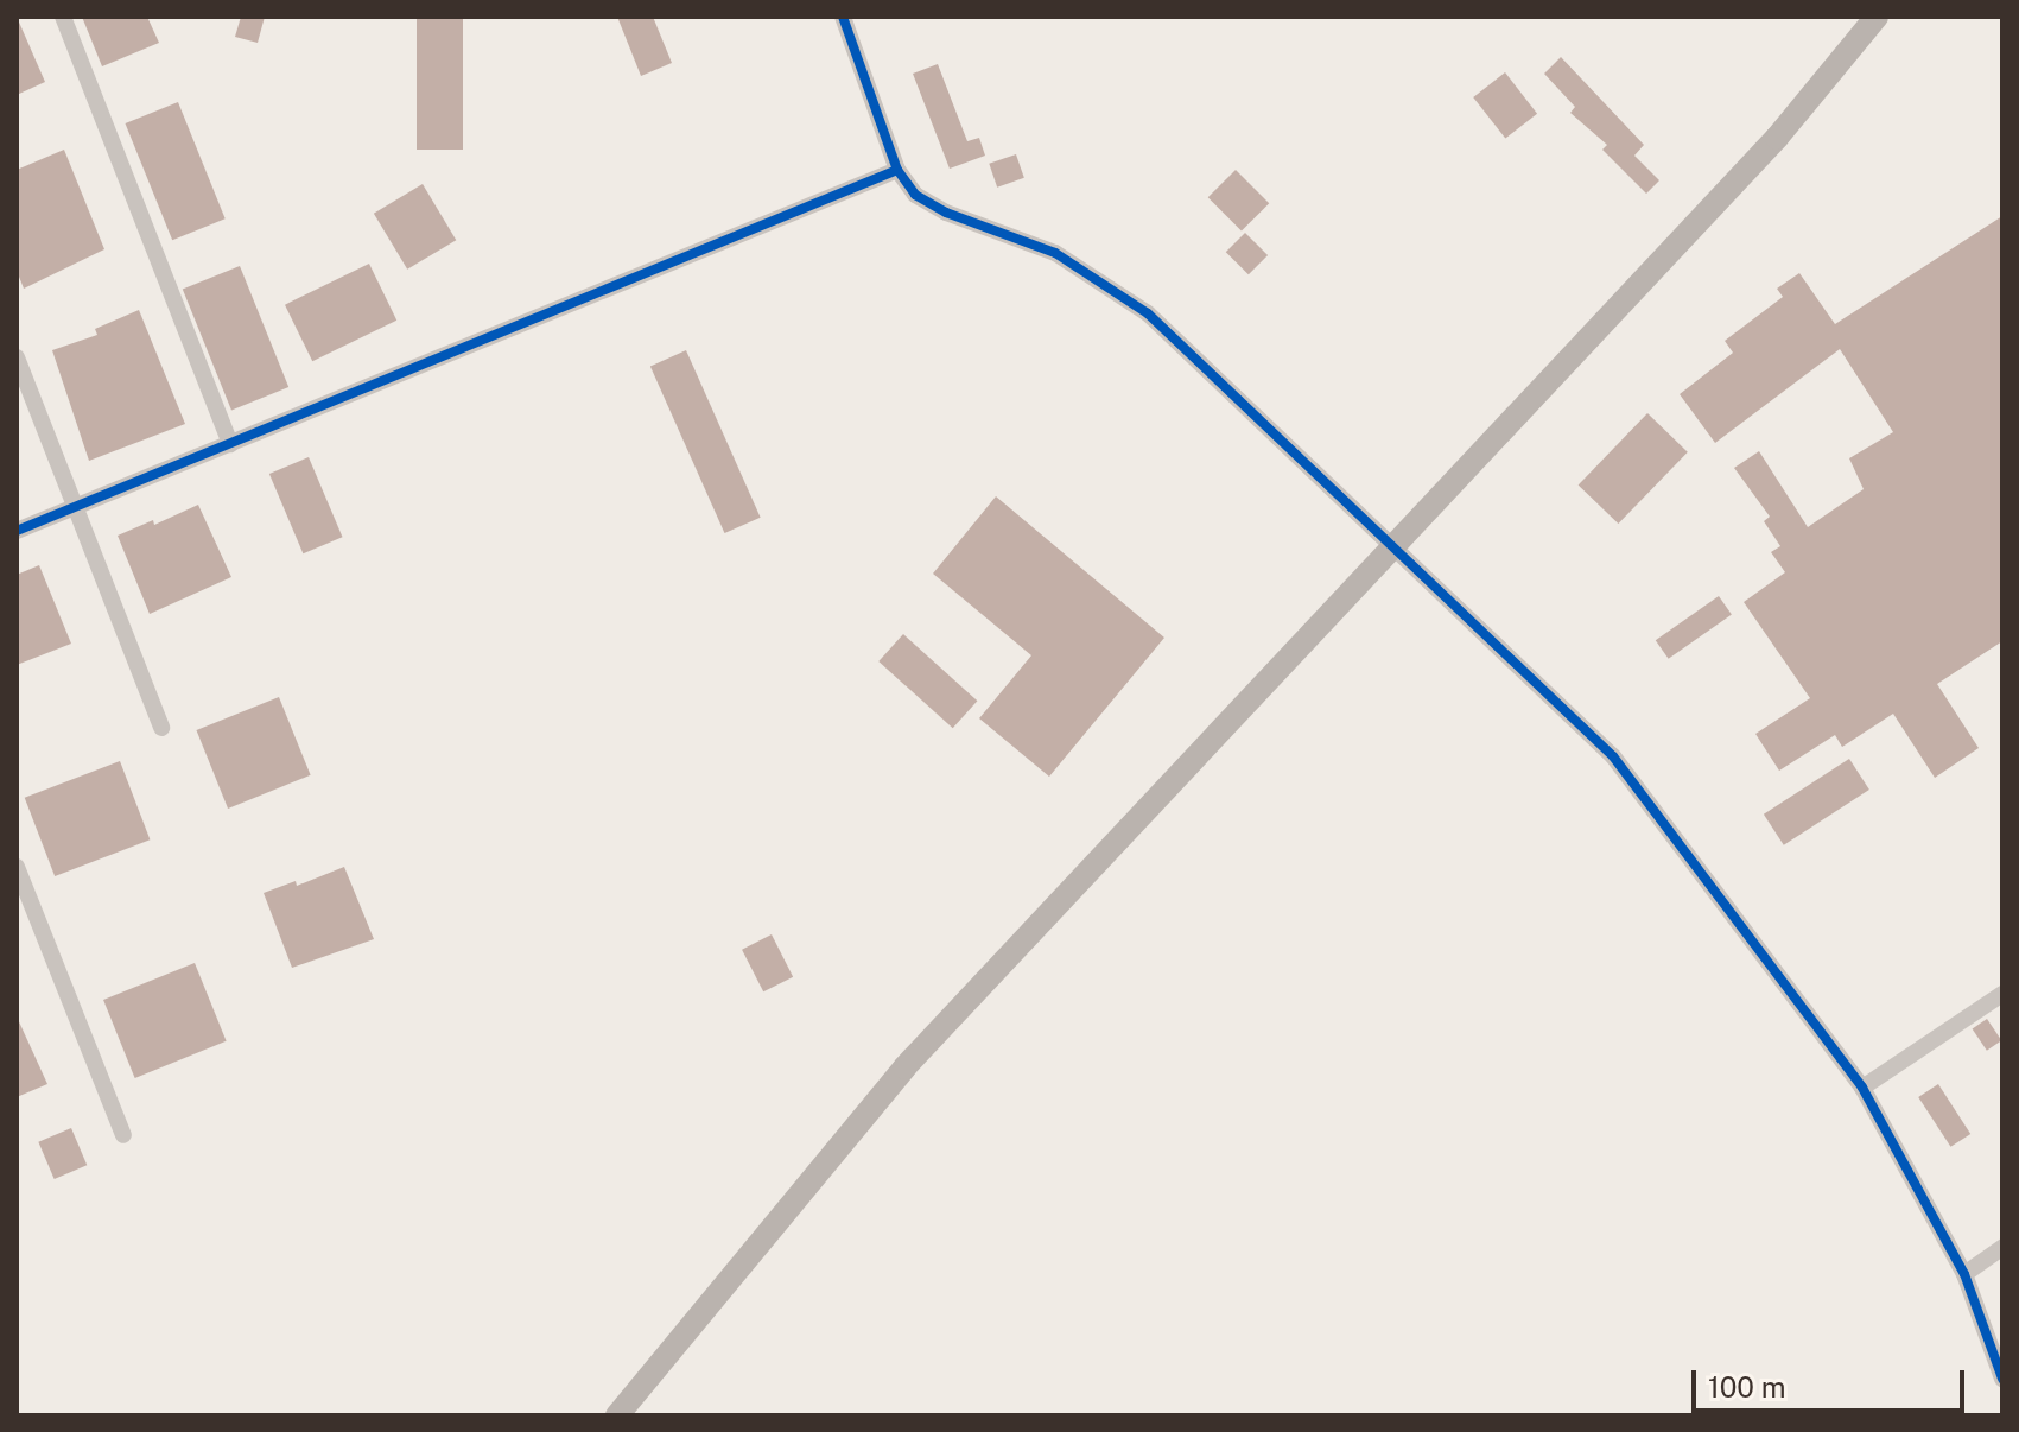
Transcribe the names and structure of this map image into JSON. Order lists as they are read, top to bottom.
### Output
{
  "scale_bar": "100 m"
}
